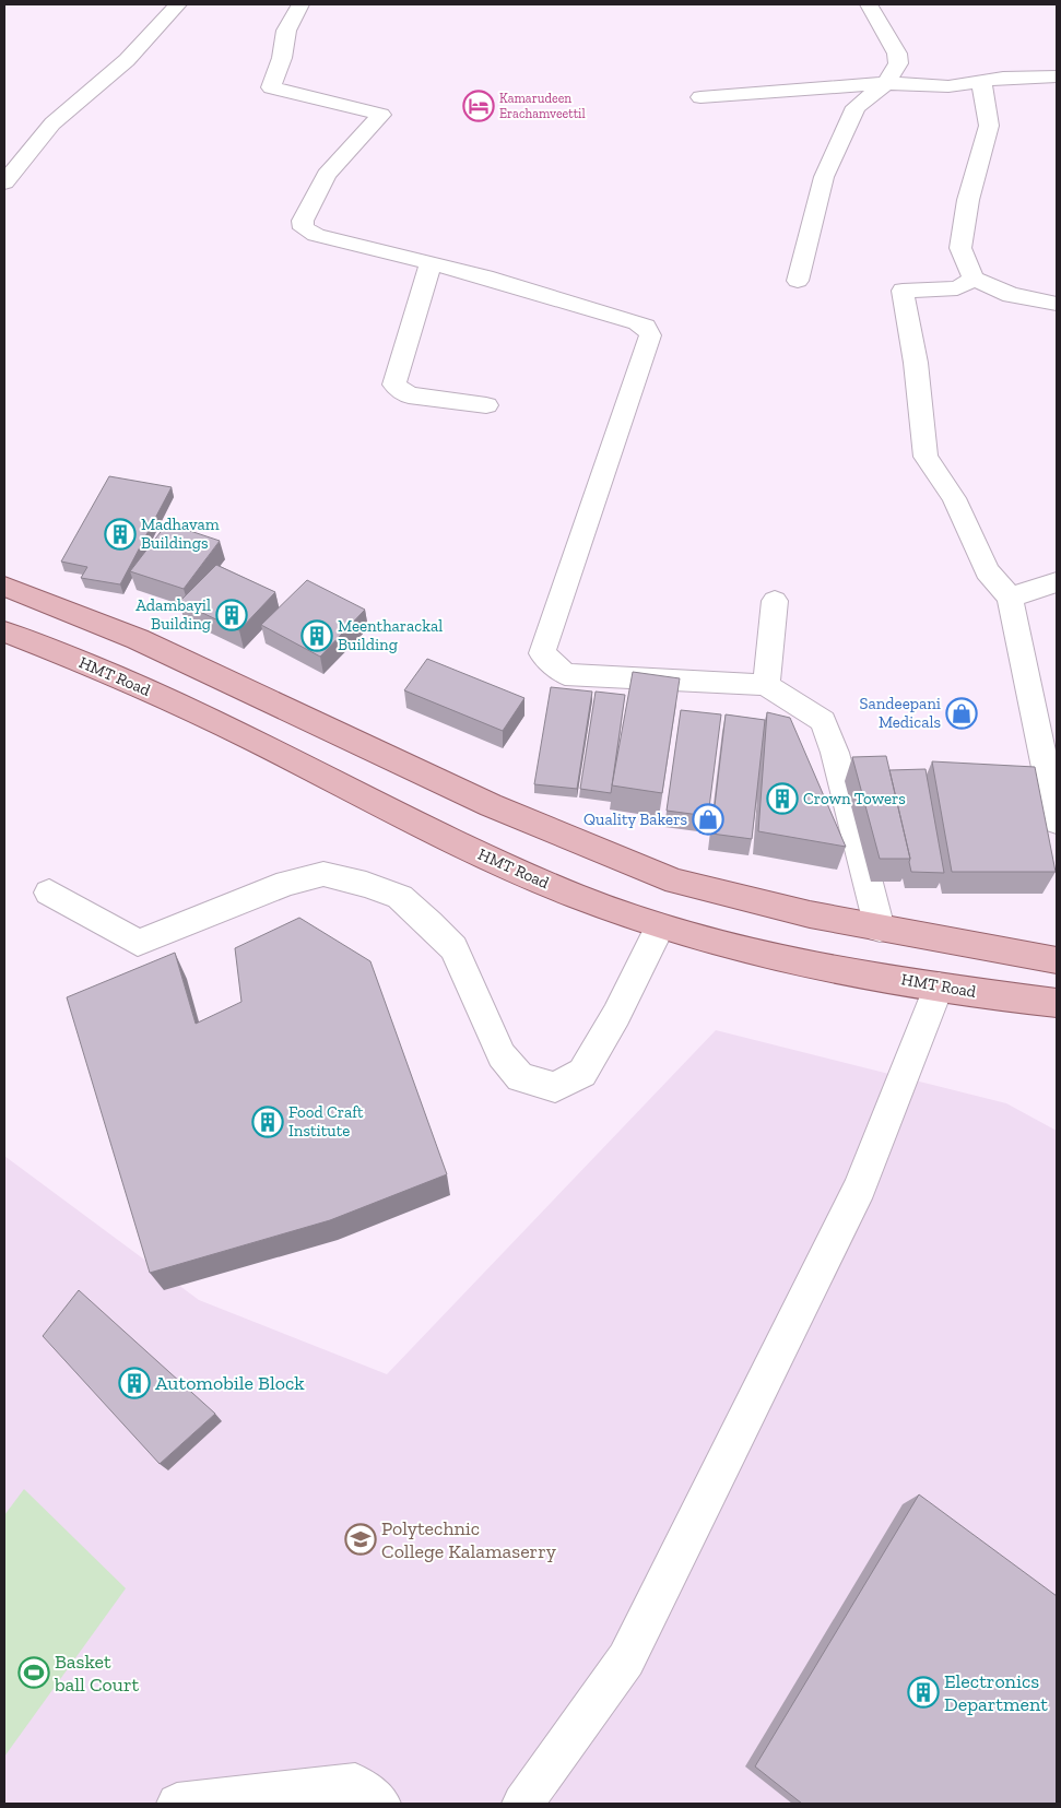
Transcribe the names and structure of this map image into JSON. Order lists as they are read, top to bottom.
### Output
{
  "streets": {
    "main road": ["HMT Road"]
  },
  "places": {
    "hotel": ["Kamarudeen Erachamveettil"],
    "building": [
      "Madhavam Buildings",
      "Adambayil Building",
      "Meentharackal Building",
      "Crown Towers",
      "Food Craft Institute",
      "Automobile Block",
      "Electronics Department"
    ],
    "shop": ["Sandeepani Medicals", "Quality Bakers"],
    "school or university": ["Polytechnic College Kalamaserry"],
    "sports": ["Basket ball Court"]
  }
}
